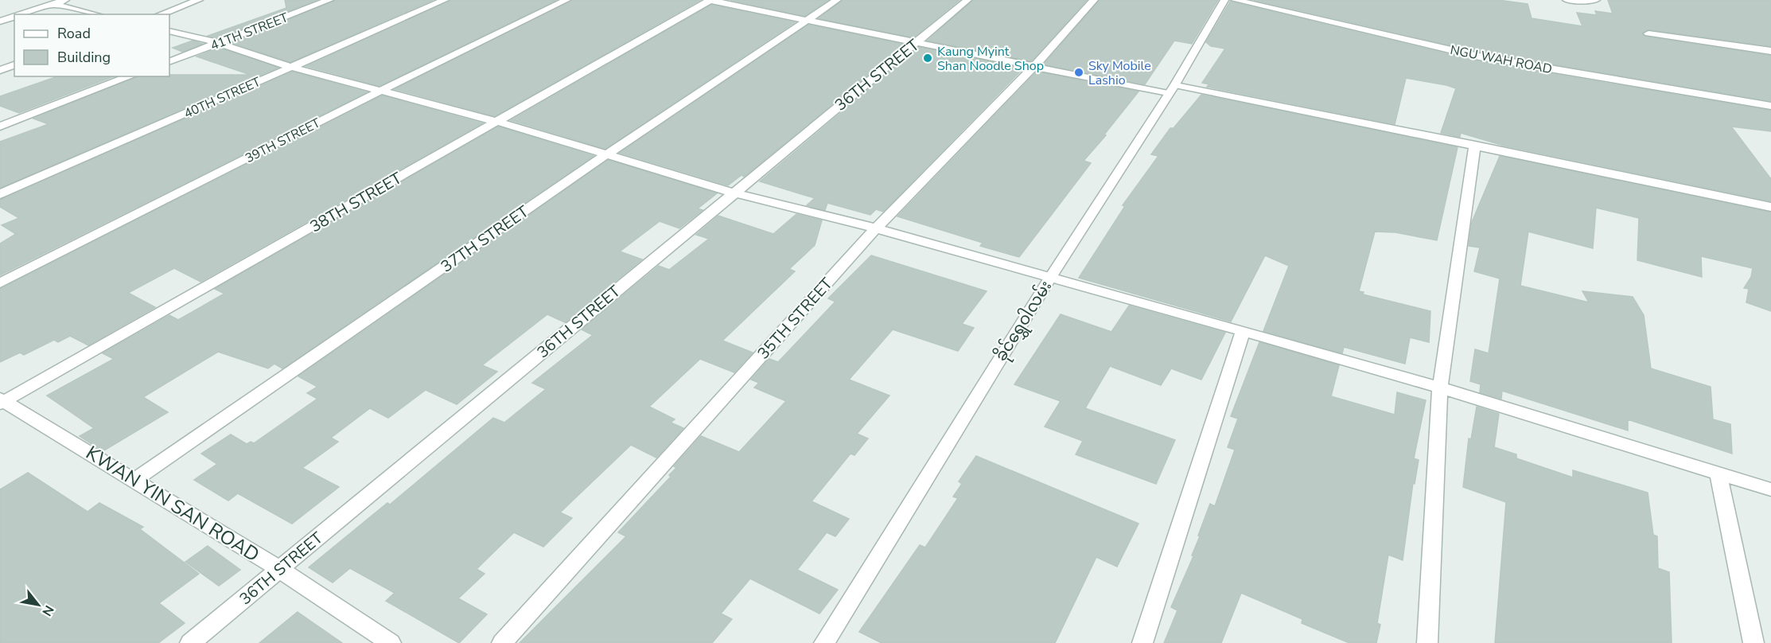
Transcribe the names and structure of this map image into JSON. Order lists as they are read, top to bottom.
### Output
{
  "streets": {
    "street": [
      "41TH STREET",
      "NGU WAH ROAD",
      "36TH STREET",
      "40TH STREET",
      "39TH STREET",
      "38TH STREET",
      "37TH STREET",
      "35TH STREET",
      "ခိုင်ရွှေဝါလမ်း",
      "KWAN YIN SAN ROAD"
    ]
  },
  "crossings": [
    ["36TH STREET", "KWAN YIN SAN ROAD"],
    ["38TH STREET", "KWAN YIN SAN ROAD"],
    ["37TH STREET", "KWAN YIN SAN ROAD"]
  ],
  "places": ["Kaung Myint Shan Noodle Shop", "Sky Mobile Lashio"],
  "legend": ["Road", "Building"],
  "north": "bottom right"
}
